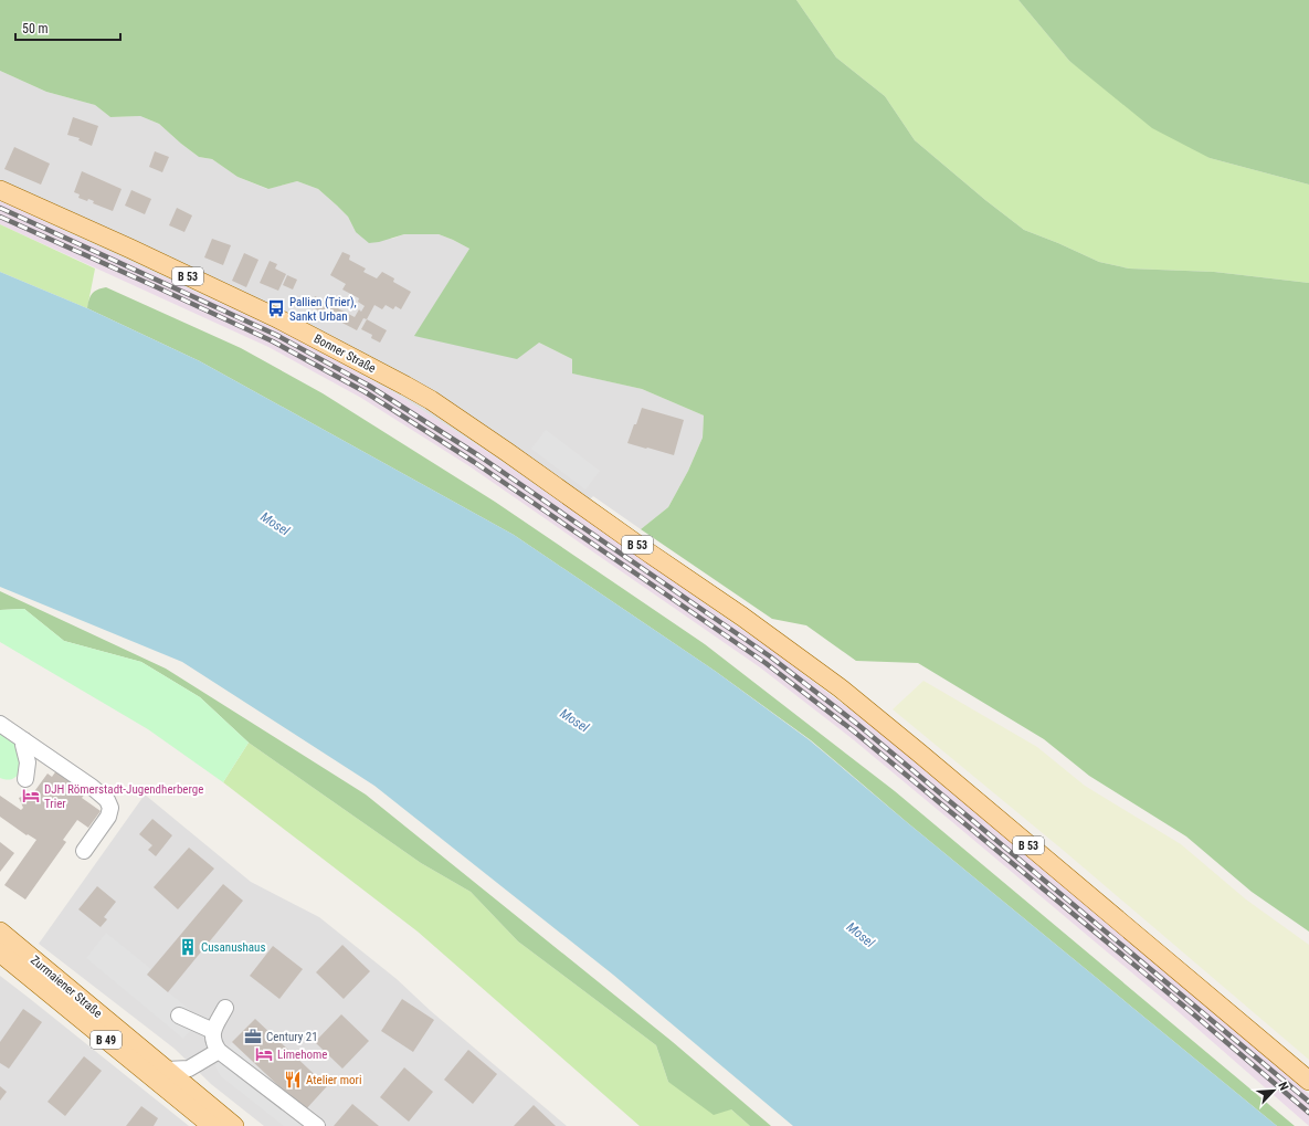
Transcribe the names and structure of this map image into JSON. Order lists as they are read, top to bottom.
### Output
{
  "streets": {
    "main road": [
      "B 53",
      "Bonner Straße",
      "Zurmaiener Straße",
      "B 49"
    ]
  },
  "water": ["Mosel"],
  "places": {
    "bus stop": ["Pallien (Trier), Sankt Urban"],
    "hotel": ["DJH Römerstadt-Jugendherberge Trier", "Limehome"],
    "building": ["Cusanushaus"],
    "office": ["Century 21"],
    "restaurant": ["Atelier mori"]
  },
  "scale_bar": "50 m",
  "north": "top right"
}
